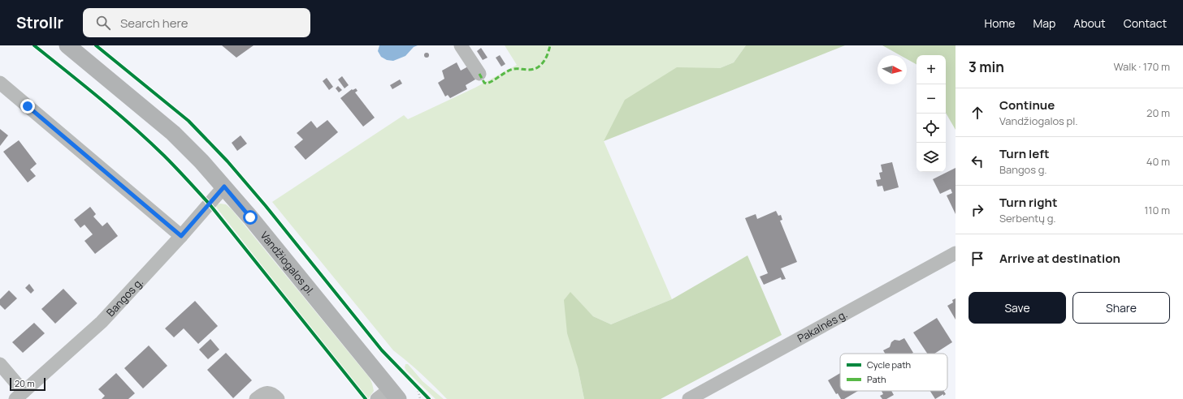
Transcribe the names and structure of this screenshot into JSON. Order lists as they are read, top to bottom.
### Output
{
  "streets": {
    "main road": ["Vandžiogalos pl."],
    "street": ["Bangos g.", "Pakalnės g."]
  },
  "crossings": [
    ["Vandžiogalos pl.", "Bangos g."]
  ],
  "legend": ["Cycle path", "Path"],
  "scale_bar": "20 m",
  "north": "right",
  "page": {
    "header": "Strollr",
    "search": "Search here",
    "nav": [
      "Home",
      "Map",
      "About",
      "Contact"
    ],
    "heading": ["3 min", "Walk · 170 m"],
    "map_buttons": ["+", "−"],
    "list": [
      ["Continue", "Vandžiogalos pl.", "20 m"],
      ["Turn left", "Bangos g.", "40 m"],
      ["Turn right", "Serbentų g.", "110 m"],
      "Arrive at destination"
    ],
    "buttons": ["Save", "Share"],
    "scale": "20 m"
  }
}
